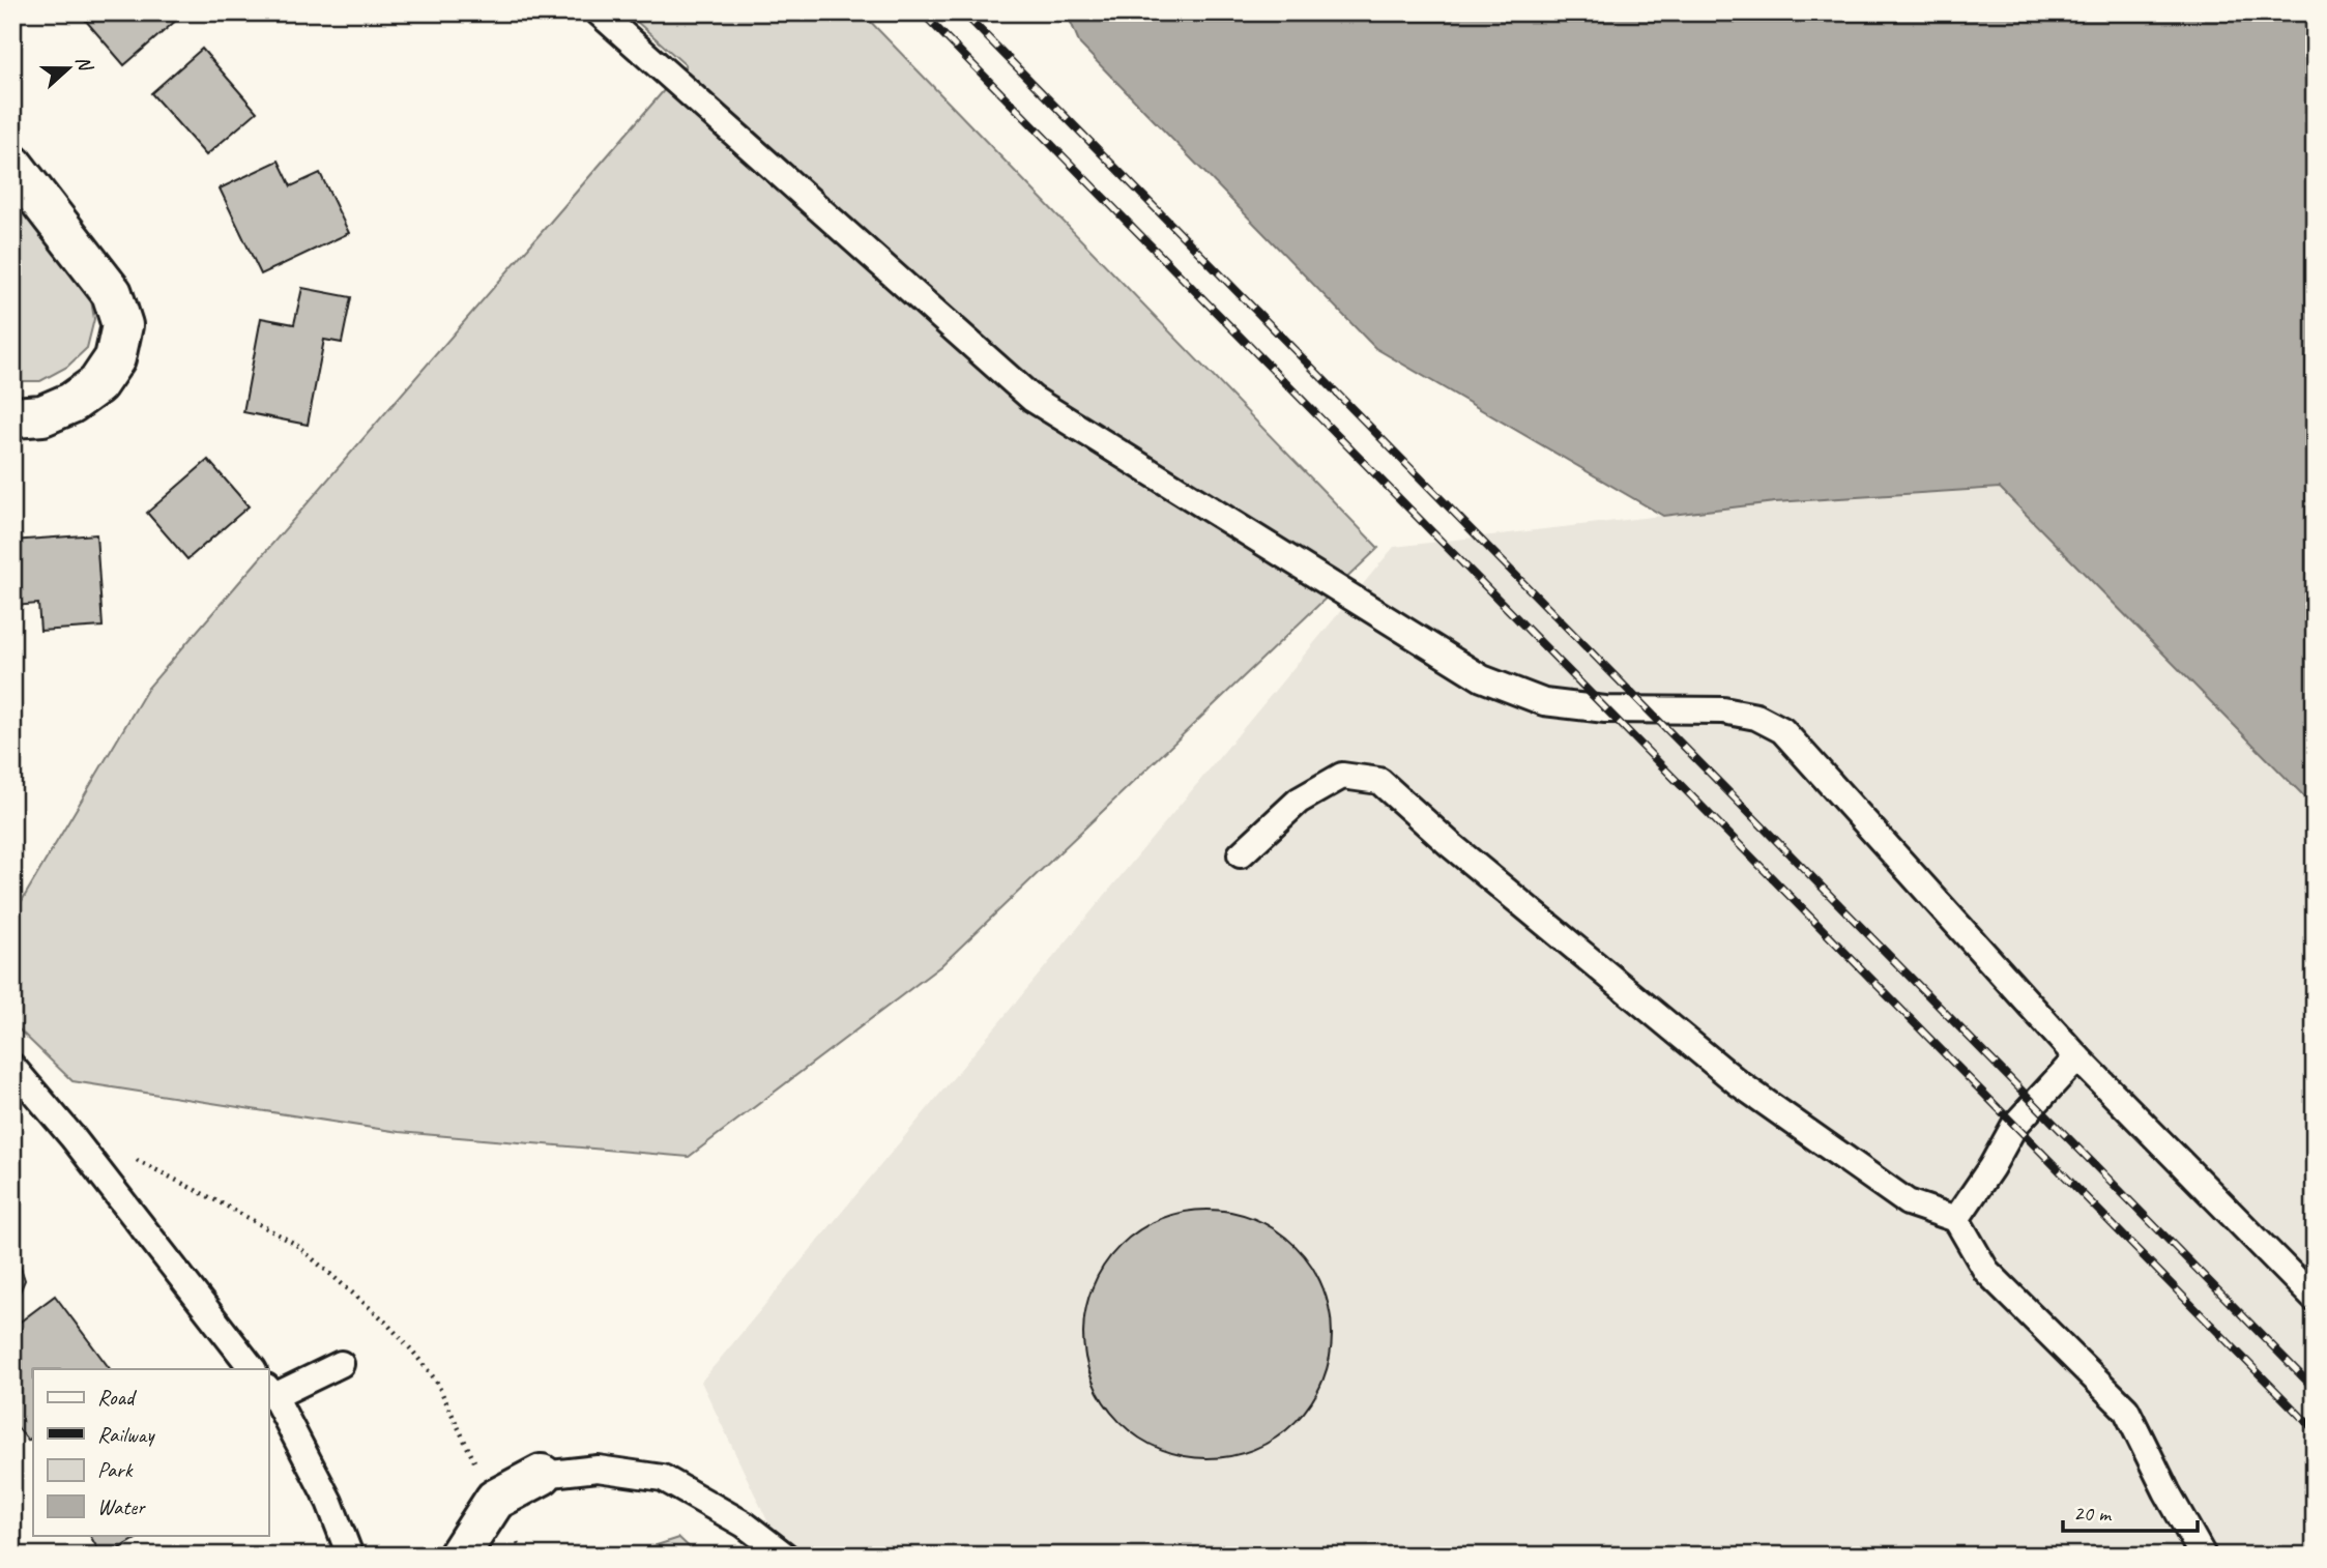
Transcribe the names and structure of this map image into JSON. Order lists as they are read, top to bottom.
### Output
{
  "legend": [
    "Road",
    "Railway",
    "Park",
    "Water"
  ],
  "scale_bar": "20 m",
  "north": "right"
}
